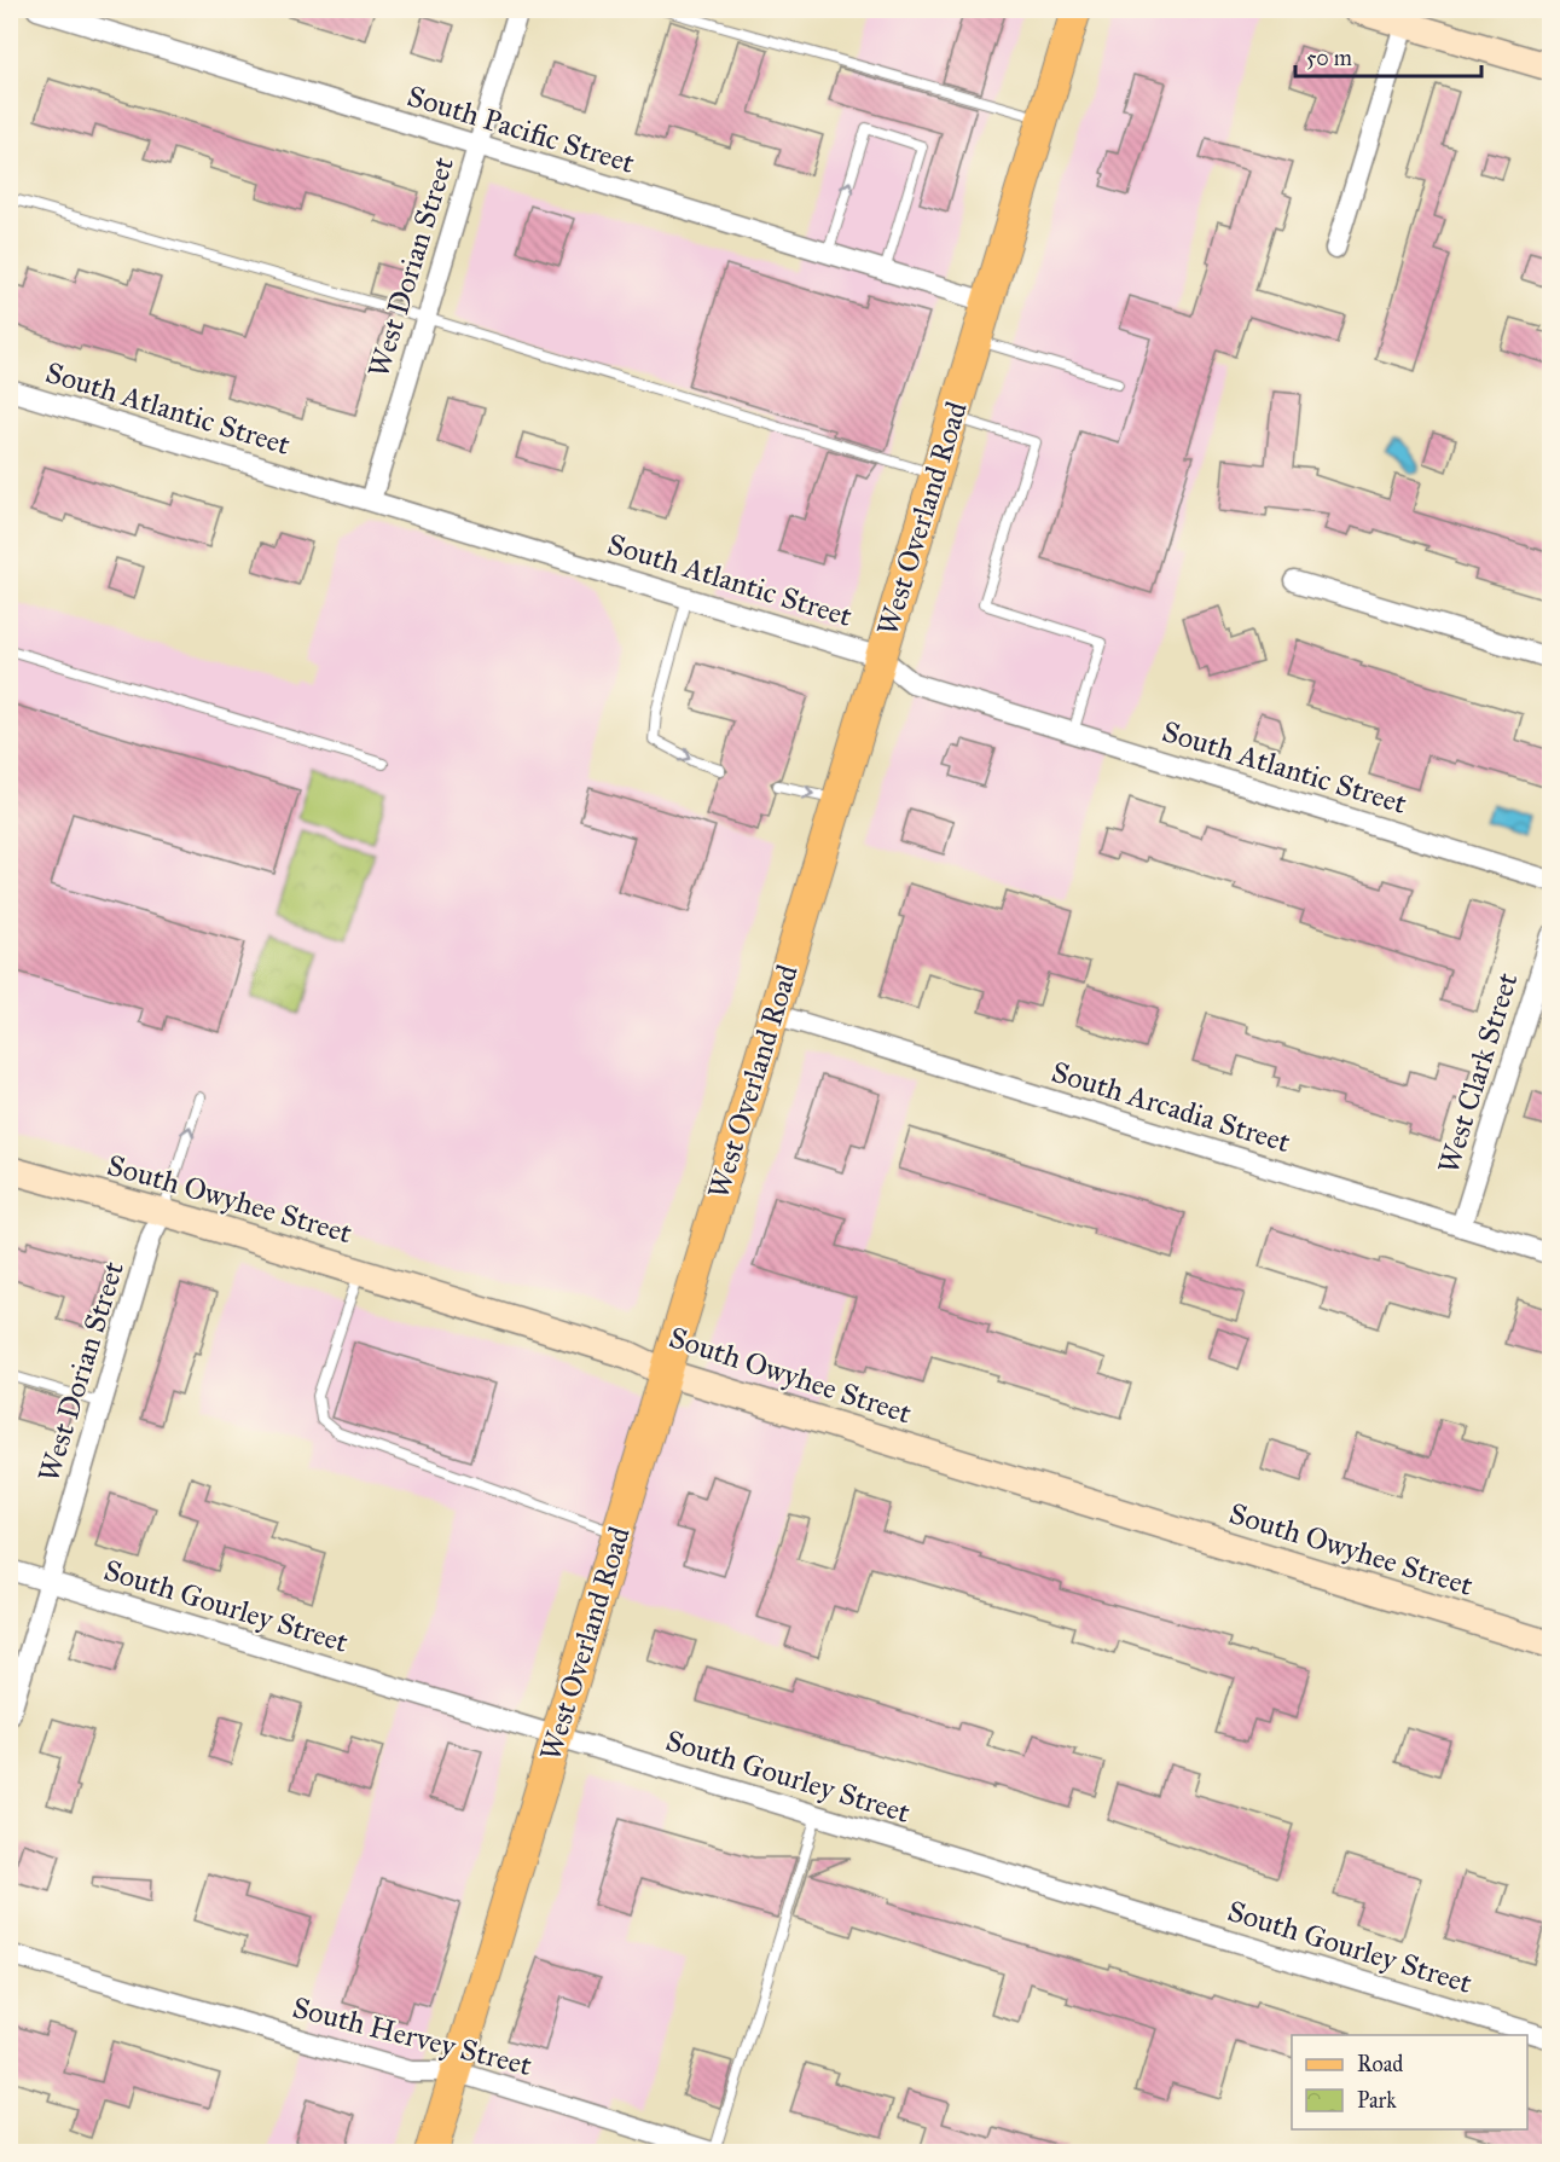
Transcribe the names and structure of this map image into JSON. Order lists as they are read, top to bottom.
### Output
{
  "streets": {
    "main road": ["West Overland Road"],
    "street": [
      "South Pacific Street",
      "West Dorian Street",
      "South Atlantic Street",
      "West Clark Street",
      "South Arcadia Street",
      "South Owyhee Street",
      "South Gourley Street",
      "South Hervey Street"
    ]
  },
  "crossings": [
    ["South Pacific Street", "West Dorian Street"],
    ["South Pacific Street", "West Overland Road"],
    ["West Dorian Street", "South Atlantic Street"],
    ["West Dorian Street", "South Owyhee Street"],
    ["West Dorian Street", "South Gourley Street"],
    ["South Atlantic Street", "West Overland Road"],
    ["West Overland Road", "South Arcadia Street"],
    ["West Overland Road", "South Owyhee Street"],
    ["West Overland Road", "South Gourley Street"],
    ["West Overland Road", "South Hervey Street"],
    ["West Clark Street", "South Arcadia Street"]
  ],
  "legend": ["Road", "Park"],
  "scale_bar": "50 m"
}
